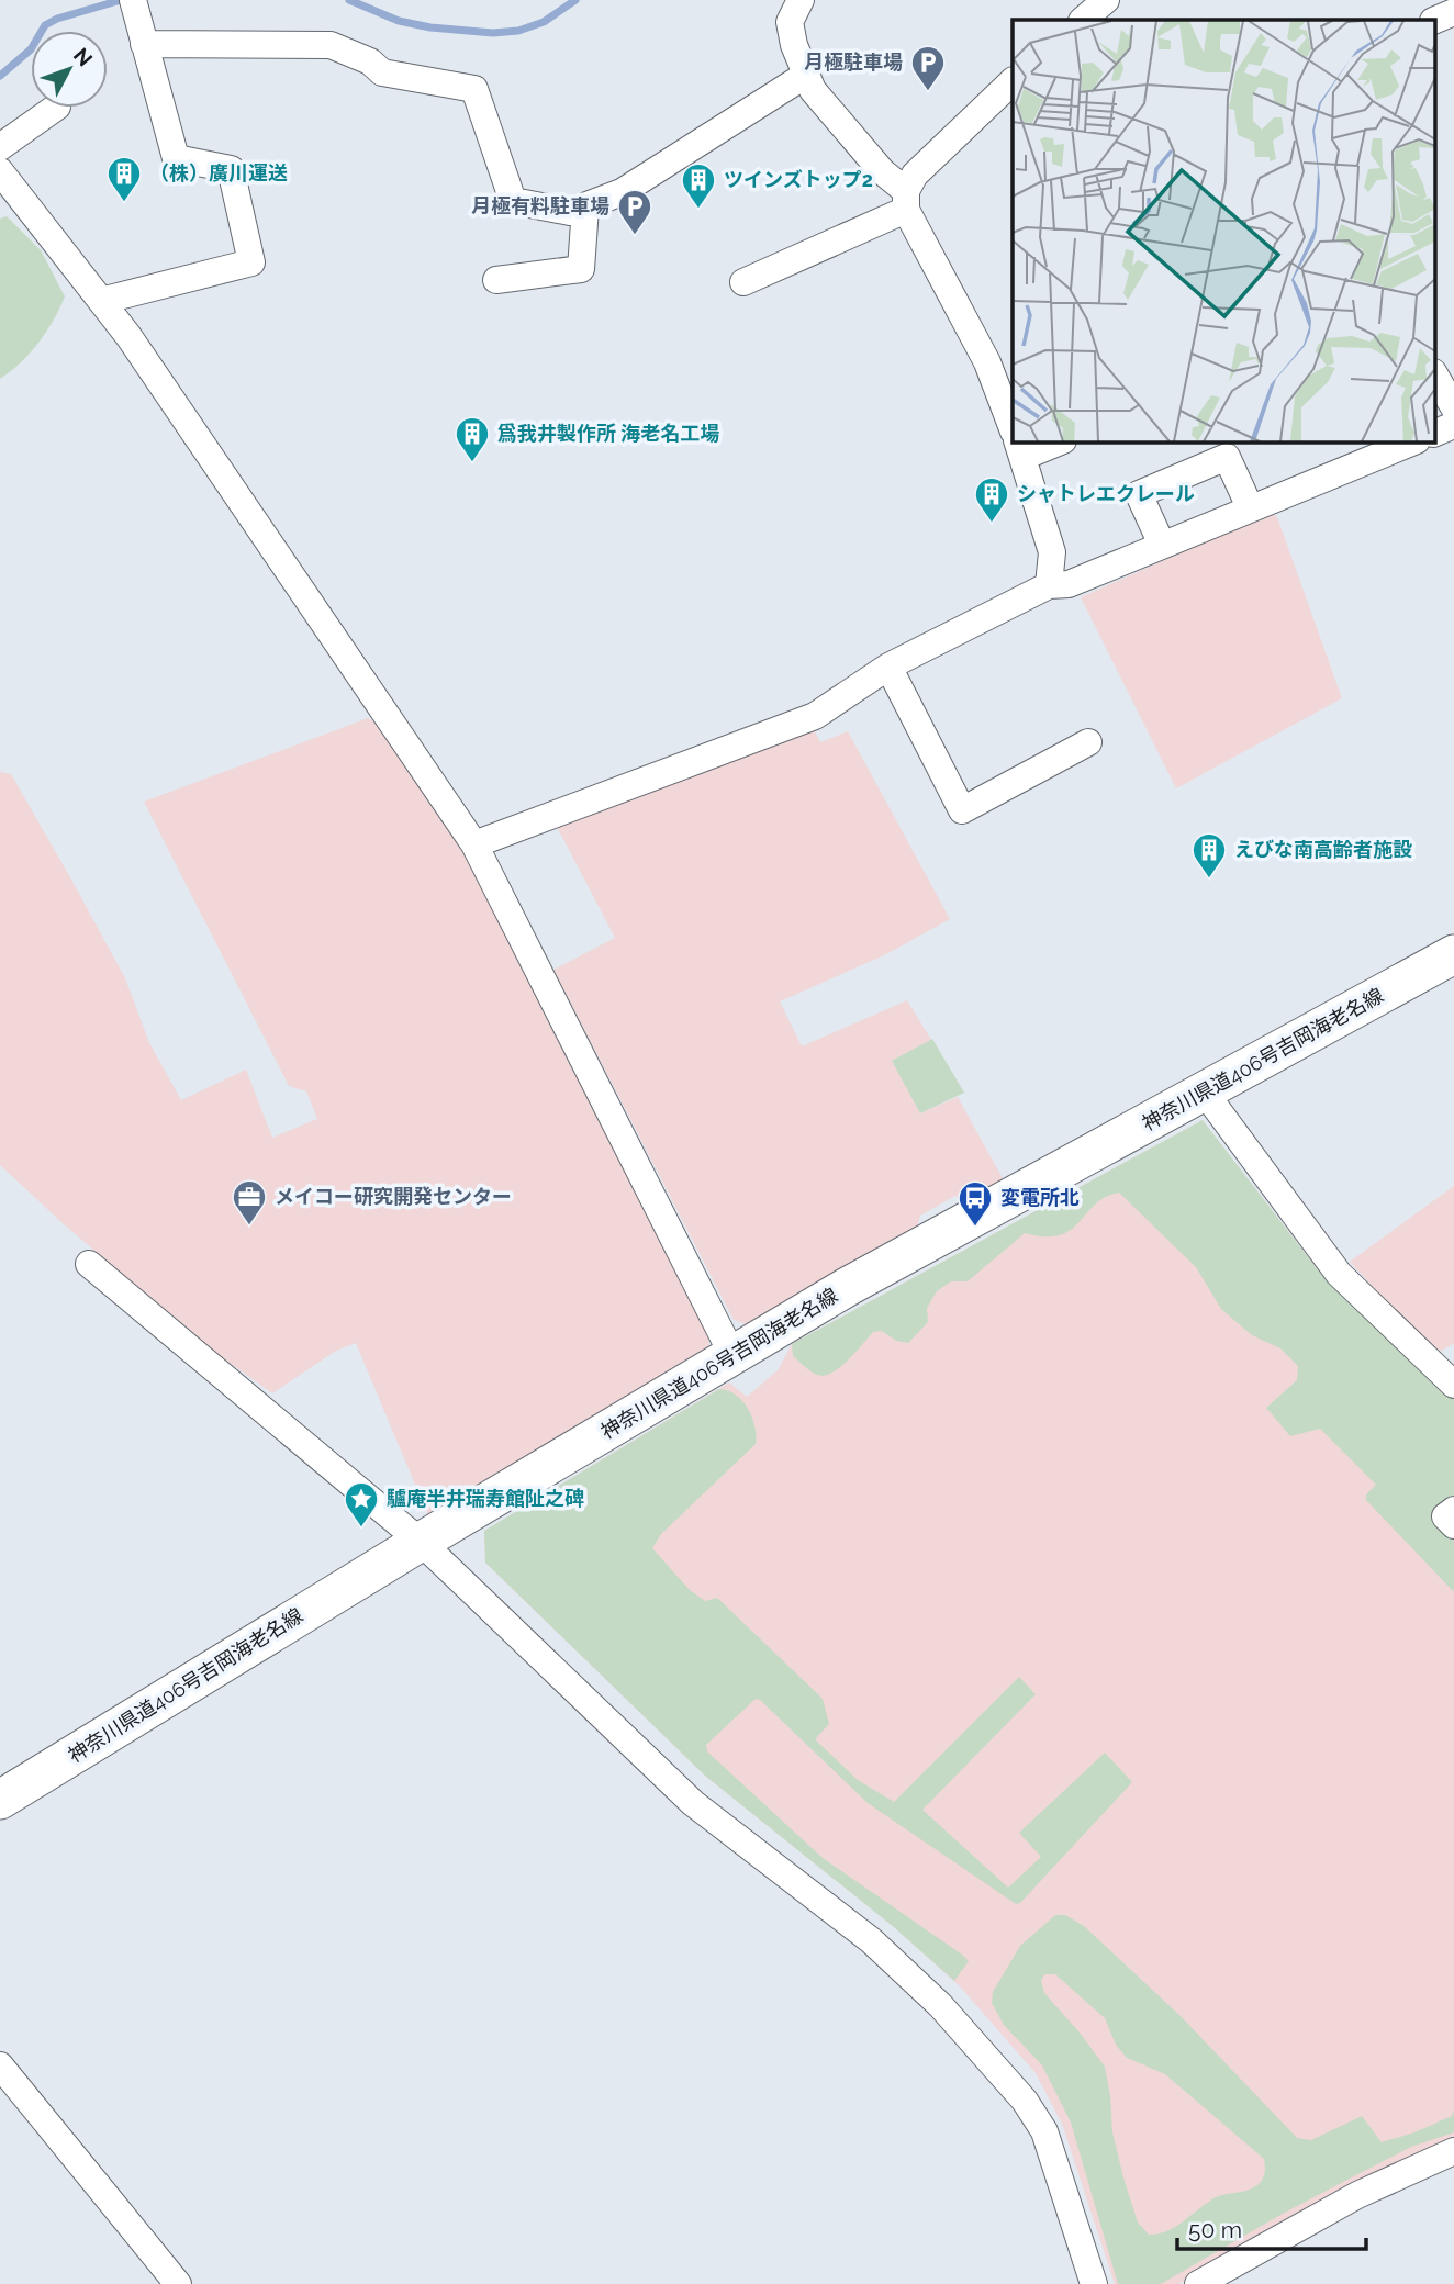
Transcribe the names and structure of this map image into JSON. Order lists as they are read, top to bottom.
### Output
{
  "streets": {
    "main road": ["神奈川県道406号吉岡海老名線"]
  },
  "places": {
    "parking": ["月極駐車場", "月極有料駐車場"],
    "building": [
      "（株）廣川運送",
      "ツインズトップ2",
      "爲我井製作所 海老名工場",
      "シャトレエクレール",
      "えびな南高齢者施設"
    ],
    "office": ["メイコー研究開発センター"],
    "bus stop": ["変電所北"],
    "place": ["驢庵半井瑞寿館阯之碑"]
  },
  "scale_bar": "50 m",
  "north": "top right"
}
